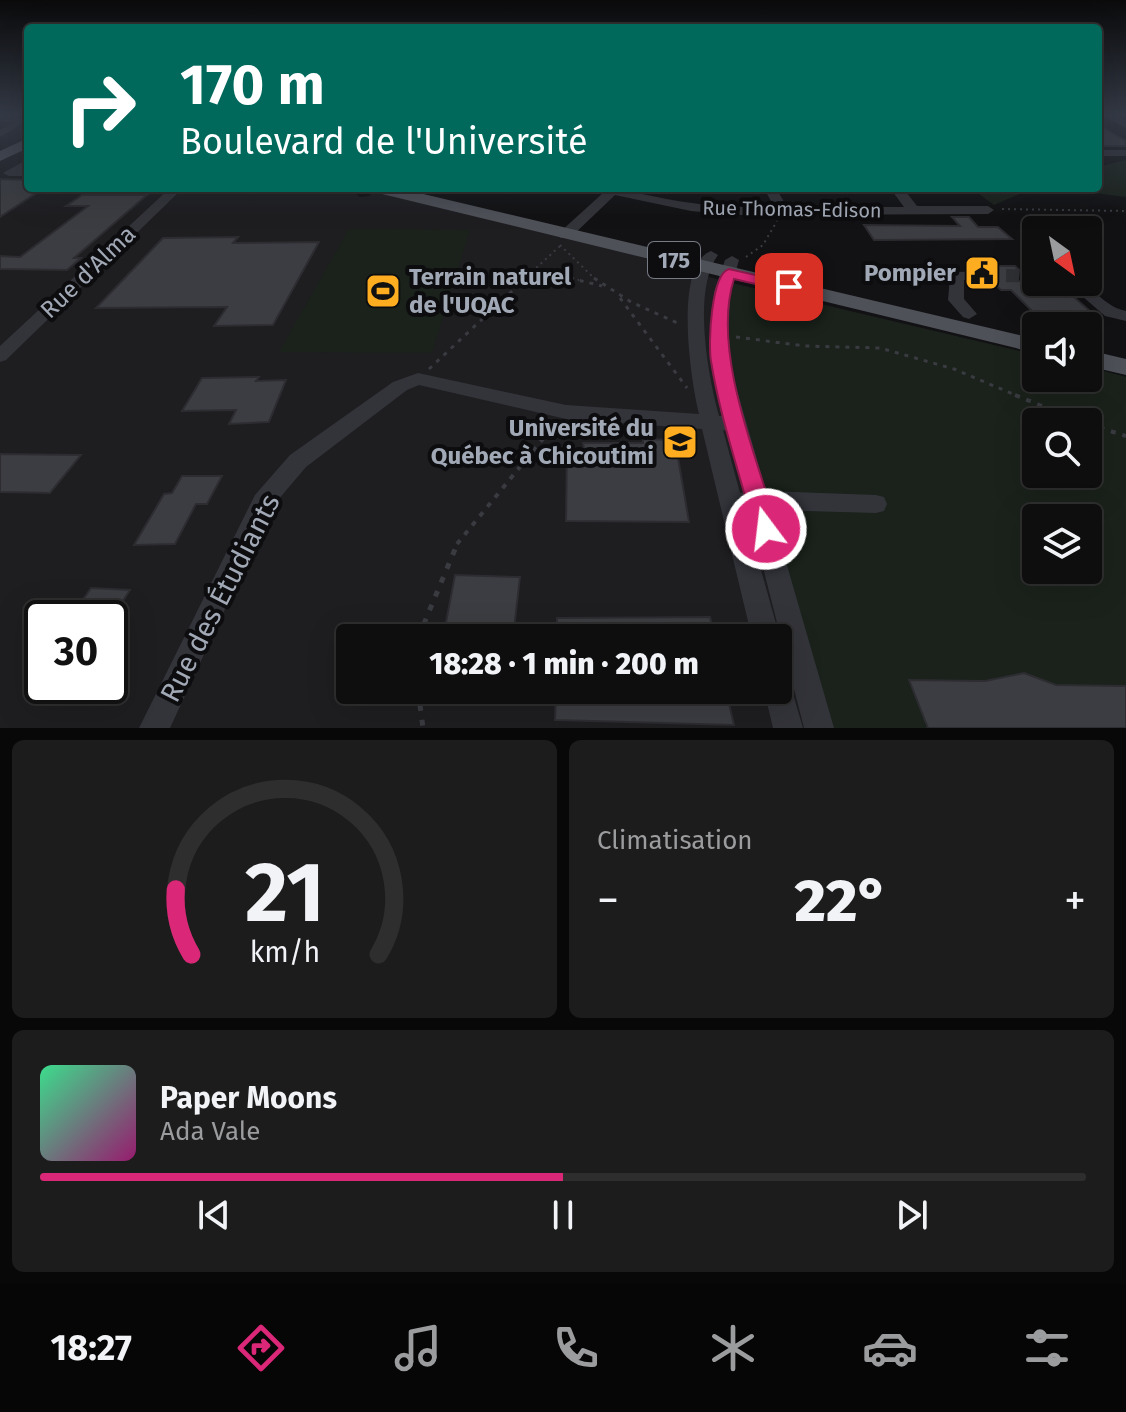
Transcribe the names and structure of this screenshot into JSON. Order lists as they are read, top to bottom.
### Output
{
  "streets": {
    "main road": ["175"],
    "street": ["Rue Thomas-Edison", "Rue d'Alma", "Rue des Étudiants"]
  },
  "places": {
    "public building": ["Pompier"],
    "sports": ["Terrain naturel de l'UQAC"],
    "school or university": ["Université du Québec à Chicoutimi"]
  },
  "north": "bottom right",
  "page": {
    "turn": ["170 m", "Boulevard de l'Université"],
    "limit": "30",
    "trip": "18:28 · 1 min · 200 m",
    "tile": "Climatisation",
    "heat": ["−", "22°", "+"],
    "song": ["Paper Moons", "Ada Vale"],
    "tabs": "18:27",
    "gauge": ["21", "km/h"]
  }
}
